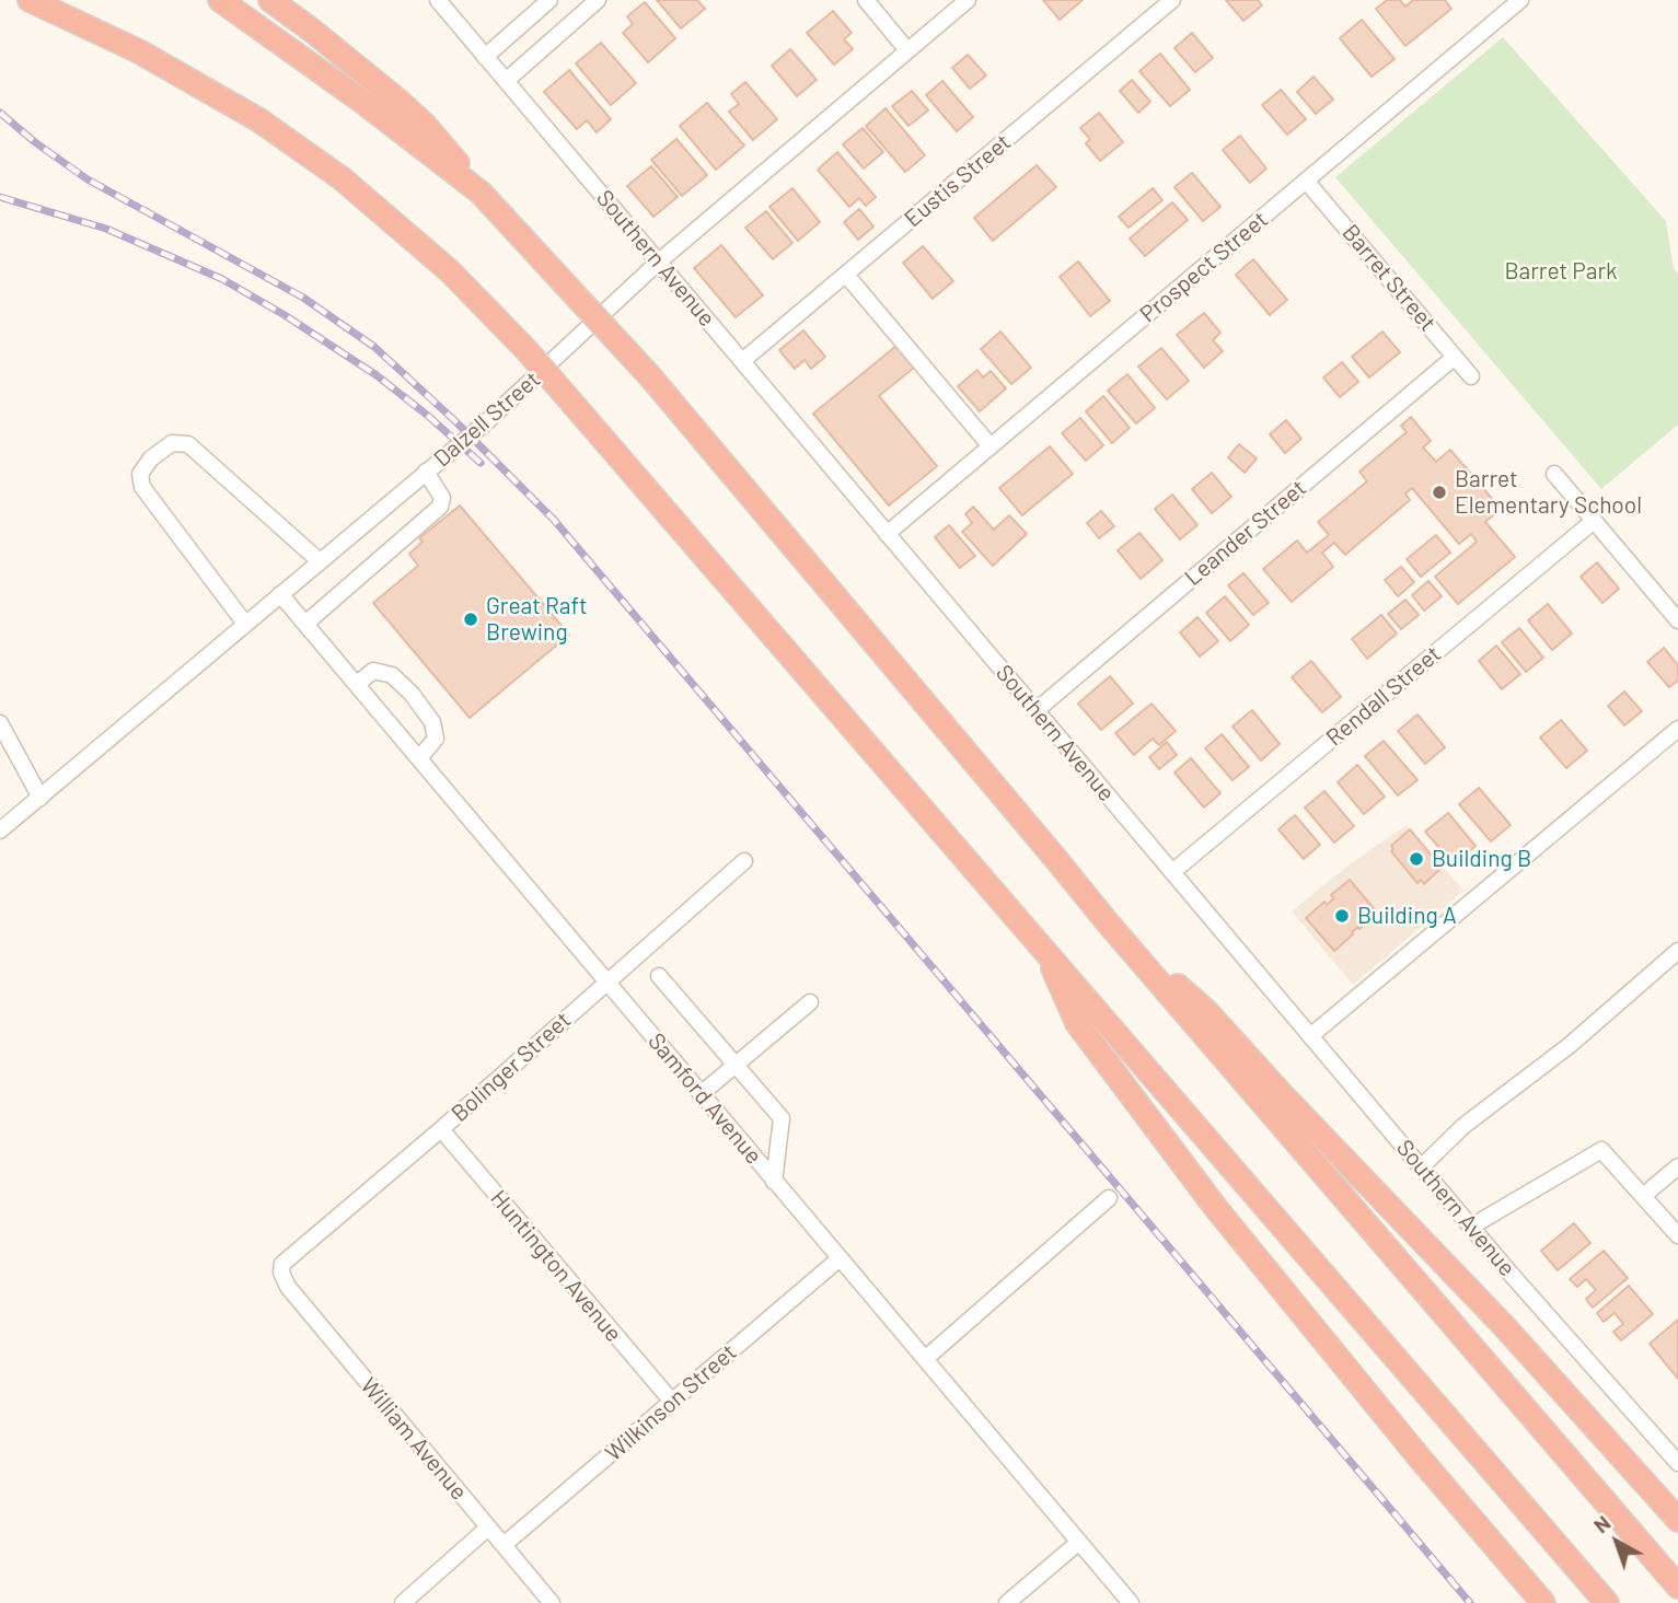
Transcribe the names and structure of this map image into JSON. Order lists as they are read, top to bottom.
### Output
{
  "streets": {
    "street": [
      "Eustis Street",
      "Southern Avenue",
      "Prospect Street",
      "Barret Street",
      "Dalzell Street",
      "Leander Street",
      "Rendall Street",
      "Bolinger Street",
      "Samford Avenue",
      "Huntington Avenue",
      "Wilkinson Street",
      "William Avenue"
    ]
  },
  "crossings": [
    ["Eustis Street", "Southern Avenue"],
    ["Southern Avenue", "Prospect Street"],
    ["Southern Avenue", "Dalzell Street"],
    ["Southern Avenue", "Leander Street"],
    ["Southern Avenue", "Rendall Street"],
    ["Prospect Street", "Barret Street"],
    ["Barret Street", "Leander Street"],
    ["Dalzell Street", "Samford Avenue"],
    ["Bolinger Street", "Samford Avenue"],
    ["Bolinger Street", "Huntington Avenue"],
    ["Bolinger Street", "William Avenue"],
    ["Samford Avenue", "Wilkinson Street"],
    ["Huntington Avenue", "Wilkinson Street"],
    ["Wilkinson Street", "William Avenue"]
  ],
  "parks": ["Barret Park"],
  "places": [
    "Barret Elementary School",
    "Great Raft Brewing",
    "Building B",
    "Building A"
  ],
  "north": "top left"
}
